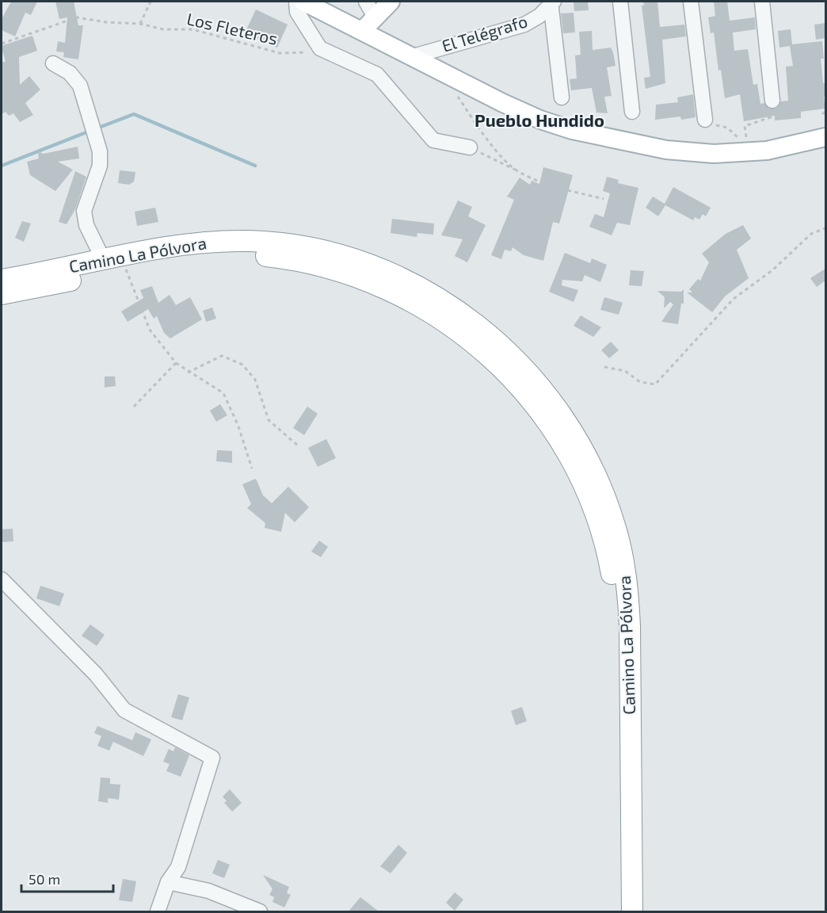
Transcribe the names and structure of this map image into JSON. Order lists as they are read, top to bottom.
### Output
{
  "streets": {
    "highway": ["Camino La Pólvora"],
    "street": ["El Telégrafo"],
    "path": ["Los Fleteros"]
  },
  "districts": ["Pueblo Hundido"],
  "scale_bar": "50 m"
}
